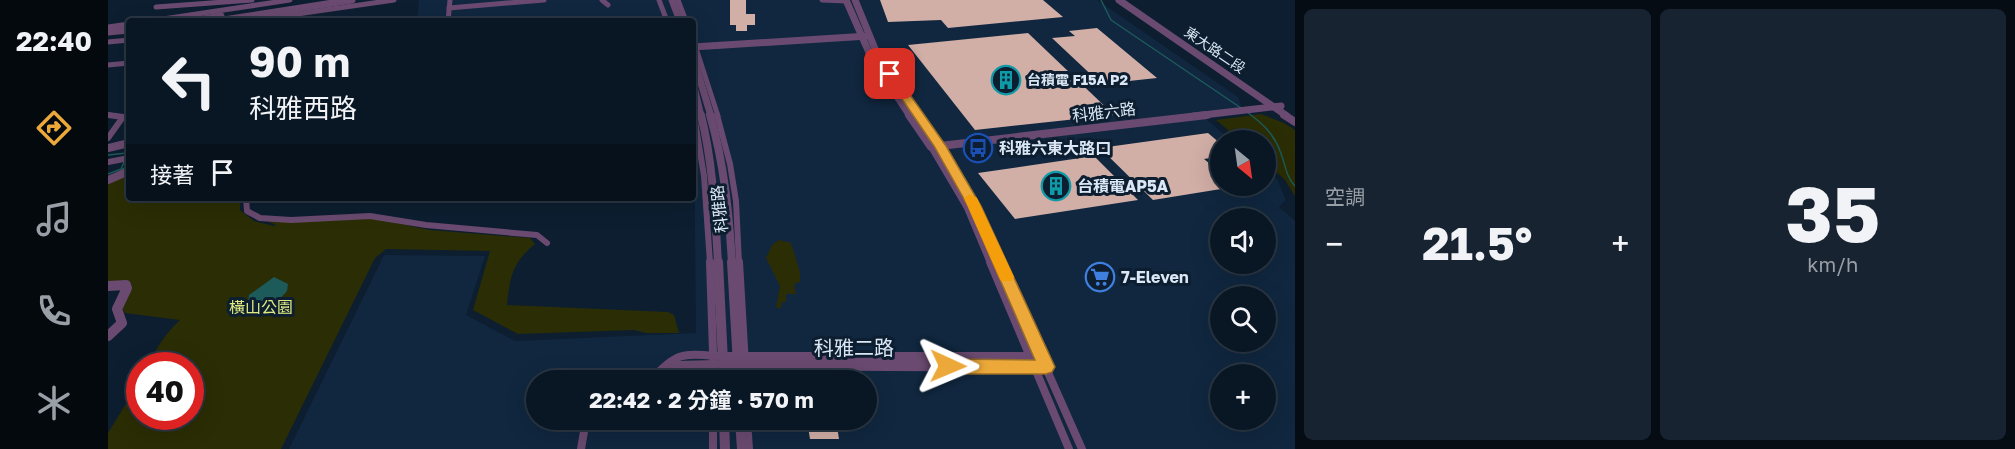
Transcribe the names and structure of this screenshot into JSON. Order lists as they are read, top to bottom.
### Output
{
  "streets": {
    "street": [
      "東大路二段",
      "科雅六路",
      "科雅路",
      "科雅二路"
    ]
  },
  "crossings": [
    ["東大路二段", "科雅六路"],
    ["科雅路", "科雅二路"]
  ],
  "parks": ["橫山公園"],
  "places": {
    "building": ["台積電 F15A P2", "台積電AP5A"],
    "bus stop": ["科雅六東大路口"],
    "supermarket": ["7-Eleven"]
  },
  "north": "bottom right",
  "page": {
    "tabs": "22:40",
    "tile": [
      "空調",
      ["35", "km/h"]
    ],
    "turn": ["90 m", "科雅西路"],
    "map_buttons": "+",
    "then": "接著",
    "heat": ["−", "21.5°", "+"],
    "limit": "40",
    "trip": "22:42 · 2 分鐘 · 570 m"
  }
}
